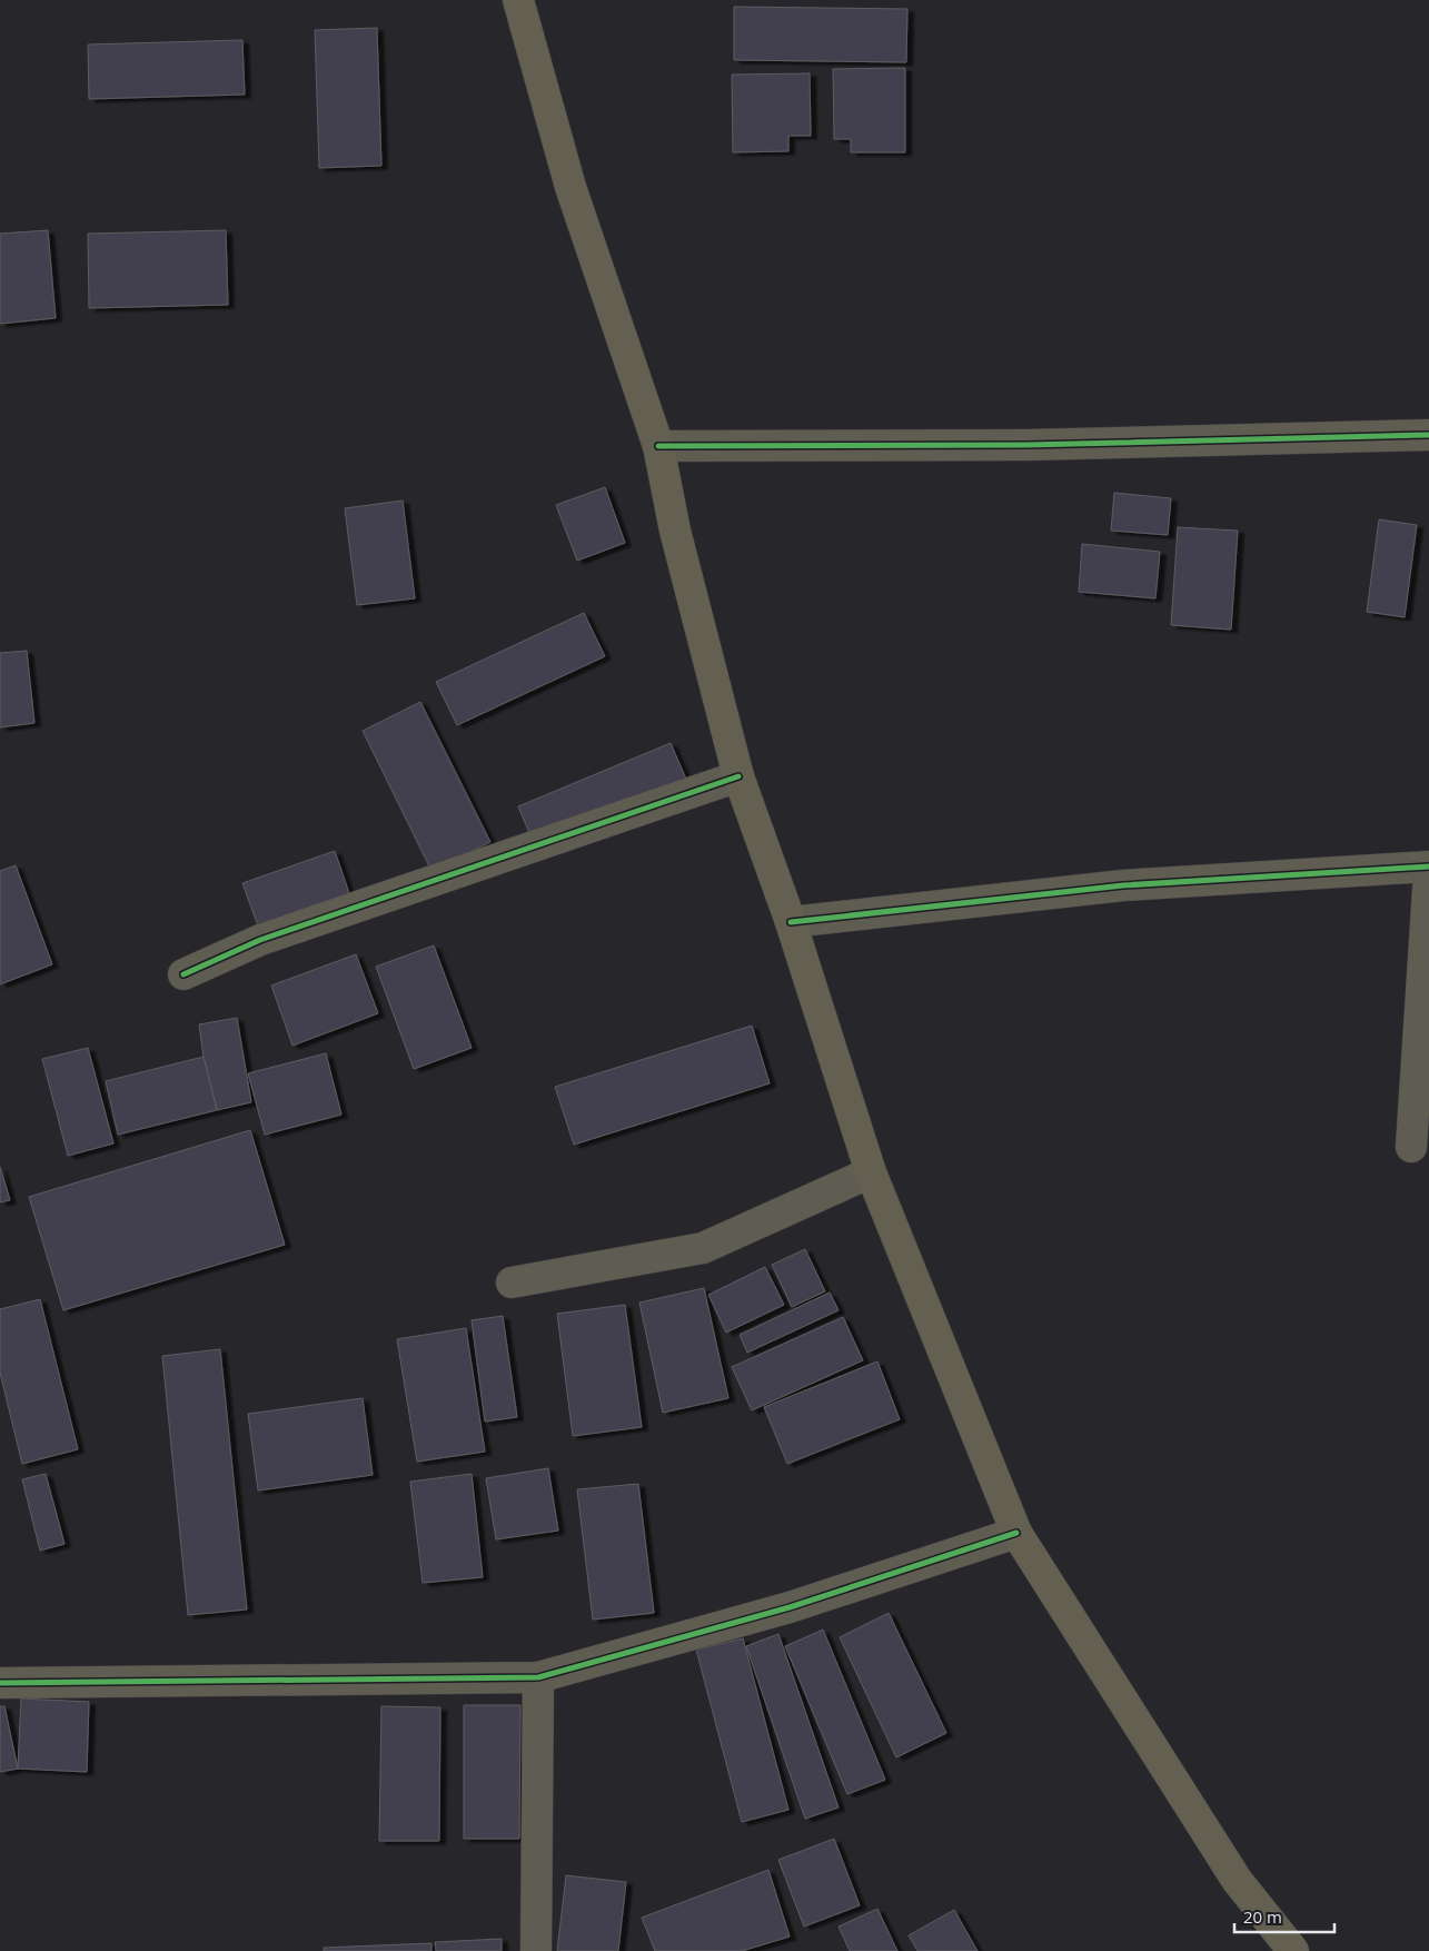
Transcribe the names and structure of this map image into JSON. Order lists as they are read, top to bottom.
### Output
{
  "scale_bar": "20 m"
}
